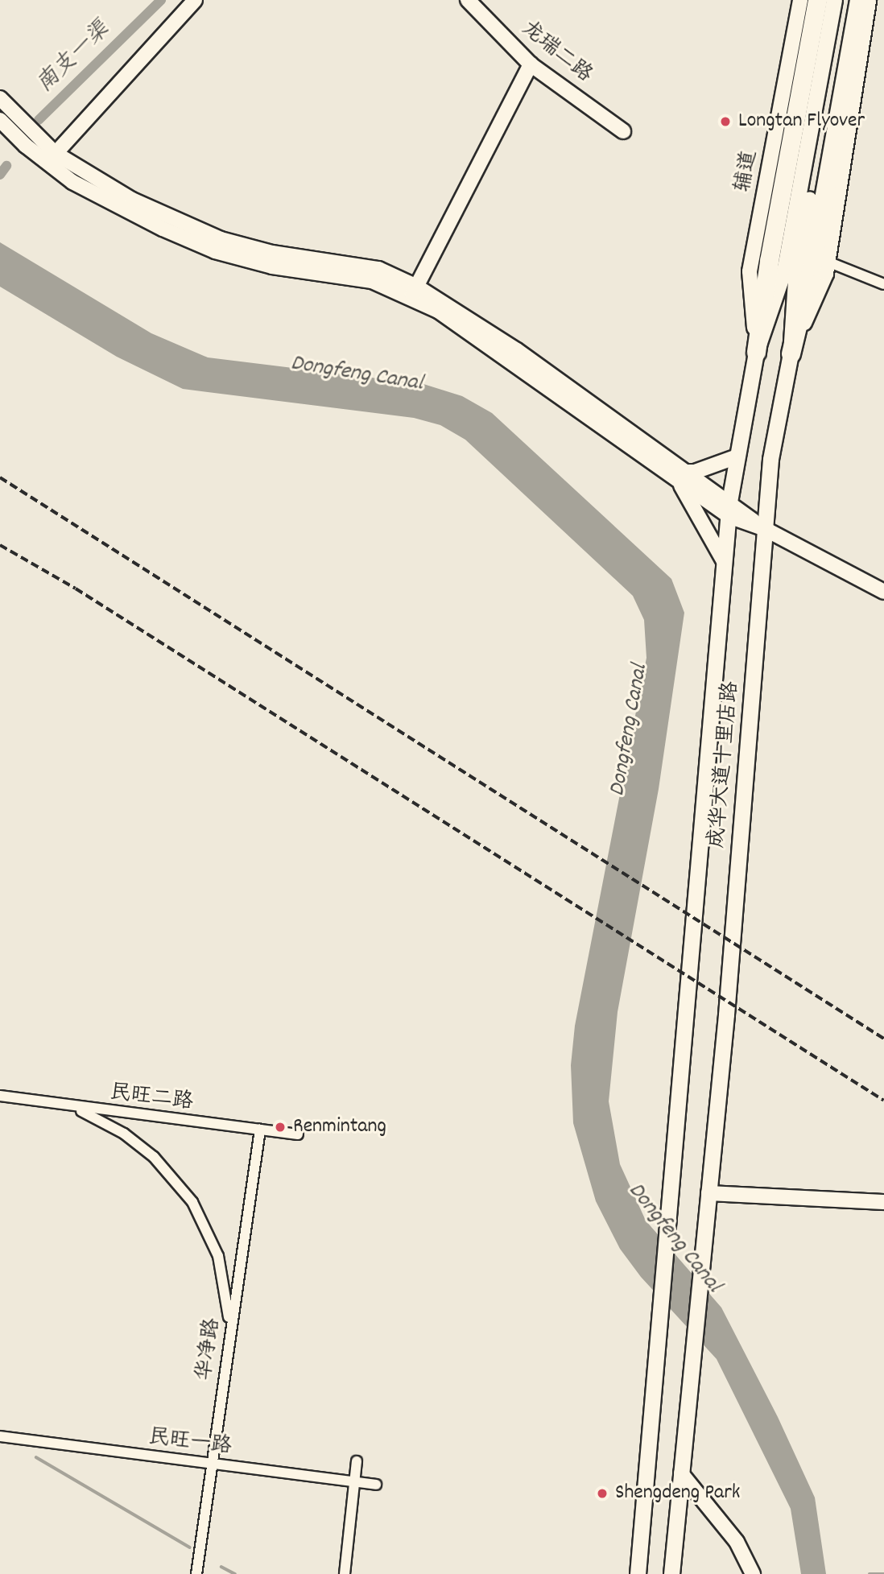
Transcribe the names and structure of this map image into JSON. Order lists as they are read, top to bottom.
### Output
{
  "streets": {
    "main road": ["成华大道十里店路"],
    "street": [
      "龙瑞二路",
      "辅道",
      "民旺二路",
      "华净路",
      "民旺一路"
    ]
  },
  "crossings": [
    ["辅道", "成华大道十里店路"],
    ["民旺二路", "华净路"],
    ["华净路", "民旺一路"]
  ],
  "water": ["南支一渠", "Dongfeng Canal"],
  "places": ["Longtan Flyover", "Renmintang", "Shengdeng Park"]
}
